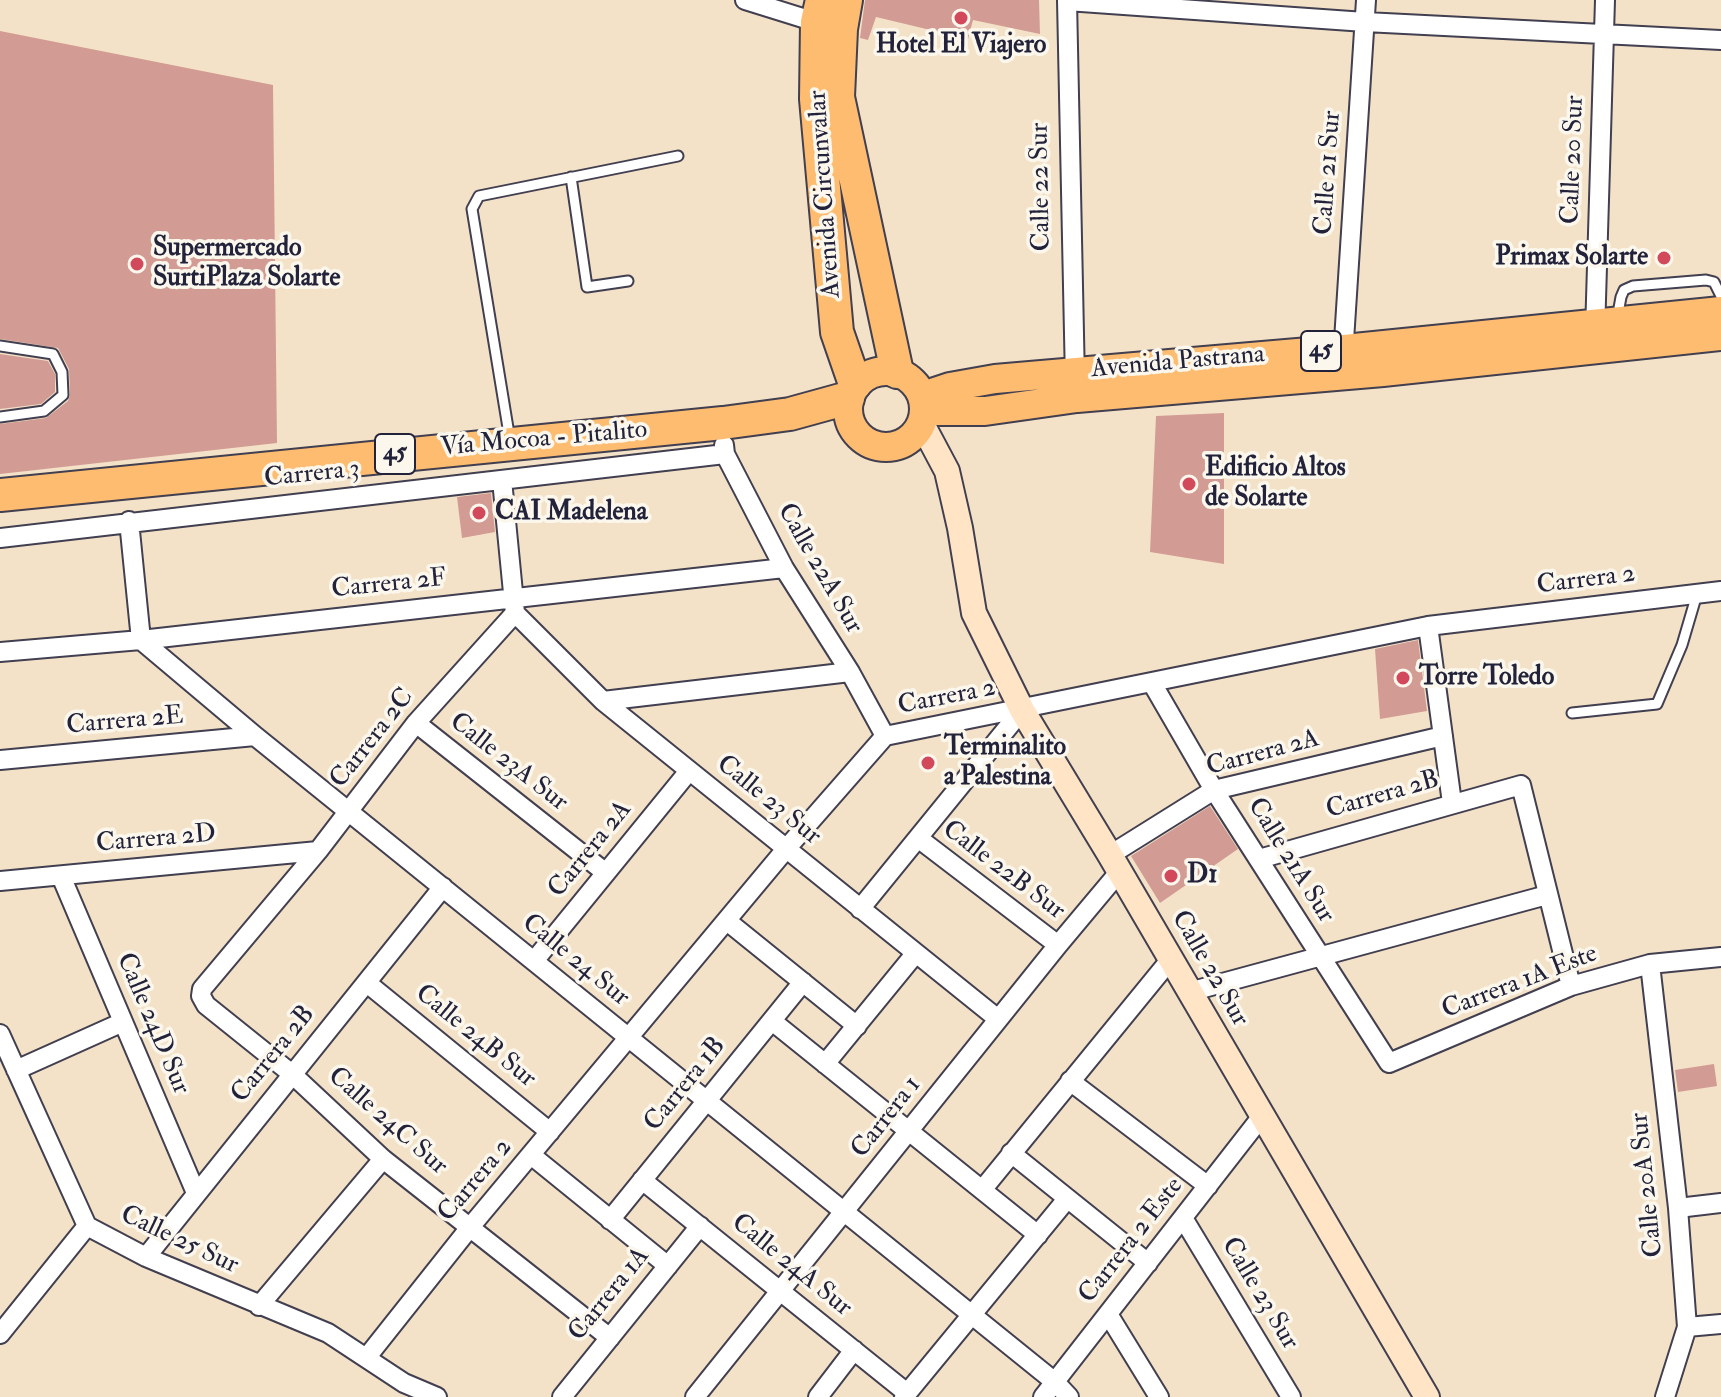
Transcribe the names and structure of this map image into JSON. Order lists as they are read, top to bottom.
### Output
{
  "streets": {
    "highway": ["Avenida Circunvalar", "45", "Vía Mocoa - Pitalito"],
    "main road": ["Calle 22 Sur", "Avenida Pastrana"],
    "street": [
      "Calle 20 Sur",
      "Calle 21 Sur",
      "Carrera 3",
      "Calle 22A Sur",
      "Carrera 2",
      "Carrera 2F",
      "Carrera 2E",
      "Carrera 2C",
      "Carrera 2A",
      "Calle 23A Sur",
      "Carrera 2B",
      "Calle 23 Sur",
      "Carrera 2D",
      "Calle 21A Sur",
      "Calle 22B Sur",
      "Calle 24 Sur",
      "Carrera 1A Este",
      "Calle 24D Sur",
      "Calle 24B Sur",
      "Carrera 1B",
      "Carrera 1",
      "Calle 24C Sur",
      "Calle 20A Sur",
      "Calle 25 Sur",
      "Carrera 2 Este",
      "Calle 24A Sur",
      "Carrera 1A"
    ]
  },
  "crossings": [
    ["Calle 20 Sur", "Avenida Pastrana"],
    ["Calle 21 Sur", "Avenida Pastrana"],
    ["Calle 22 Sur", "Avenida Circunvalar"],
    ["Calle 22 Sur", "Avenida Pastrana"],
    ["Calle 22 Sur", "Vía Mocoa - Pitalito"],
    ["Calle 22 Sur", "Carrera 2"],
    ["Calle 22 Sur", "Carrera 2A"],
    ["Calle 22 Sur", "Carrera 1"],
    ["Calle 22 Sur", "Carrera 2 Este"],
    ["Avenida Circunvalar", "Avenida Pastrana"],
    ["Avenida Circunvalar", "Vía Mocoa - Pitalito"],
    ["Avenida Pastrana", "Vía Mocoa - Pitalito"],
    ["Vía Mocoa - Pitalito", "Carrera 3"],
    ["Vía Mocoa - Pitalito", "Calle 22A Sur"],
    ["Carrera 3", "Calle 22A Sur"],
    ["Calle 22A Sur", "Carrera 2"],
    ["Calle 22A Sur", "Carrera 2F"],
    ["Carrera 2", "Calle 23 Sur"],
    ["Carrera 2", "Calle 21A Sur"],
    ["Carrera 2", "Calle 24 Sur"],
    ["Carrera 2", "Calle 24B Sur"],
    ["Carrera 2", "Calle 24C Sur"],
    ["Carrera 2", "Calle 25 Sur"],
    ["Carrera 2F", "Carrera 2C"],
    ["Carrera 2F", "Calle 23 Sur"],
    ["Carrera 2F", "Calle 24 Sur"],
    ["Carrera 2E", "Calle 24 Sur"],
    ["Carrera 2C", "Calle 23A Sur"],
    ["Carrera 2C", "Calle 23 Sur"],
    ["Carrera 2C", "Carrera 2D"],
    ["Carrera 2C", "Calle 24 Sur"],
    ["Carrera 2C", "Calle 24C Sur"],
    ["Carrera 2A", "Calle 23A Sur"],
    ["Carrera 2A", "Calle 23 Sur"],
    ["Carrera 2A", "Calle 21A Sur"],
    ["Carrera 2A", "Calle 24 Sur"],
    ["Carrera 2A", "Carrera 1"],
    ["Carrera 2B", "Calle 21A Sur"],
    ["Carrera 2B", "Calle 24 Sur"],
    ["Carrera 2B", "Calle 24D Sur"],
    ["Carrera 2B", "Calle 24B Sur"],
    ["Carrera 2B", "Calle 24C Sur"],
    ["Carrera 2B", "Calle 25 Sur"],
    ["Calle 23 Sur", "Carrera 1"],
    ["Calle 23 Sur", "Carrera 2 Este"],
    ["Carrera 2D", "Calle 24D Sur"],
    ["Calle 21A Sur", "Carrera 1A Este"],
    ["Calle 22B Sur", "Carrera 1"],
    ["Calle 24 Sur", "Carrera 1B"],
    ["Calle 24 Sur", "Carrera 1"],
    ["Calle 24 Sur", "Carrera 2 Este"],
    ["Carrera 1A Este", "Calle 20A Sur"],
    ["Carrera 1B", "Calle 24A Sur"],
    ["Carrera 1", "Calle 24A Sur"],
    ["Calle 24C Sur", "Carrera 1A"],
    ["Calle 24A Sur", "Carrera 1A"]
  ],
  "places": [
    "Hotel El Viajero",
    "Primax Solarte",
    "Supermercado SurtiPlaza Solarte",
    "Edificio Altos de Solarte",
    "CAI Madelena",
    "Torre Toledo",
    "Terminalito a Palestina",
    "D1"
  ]
}
